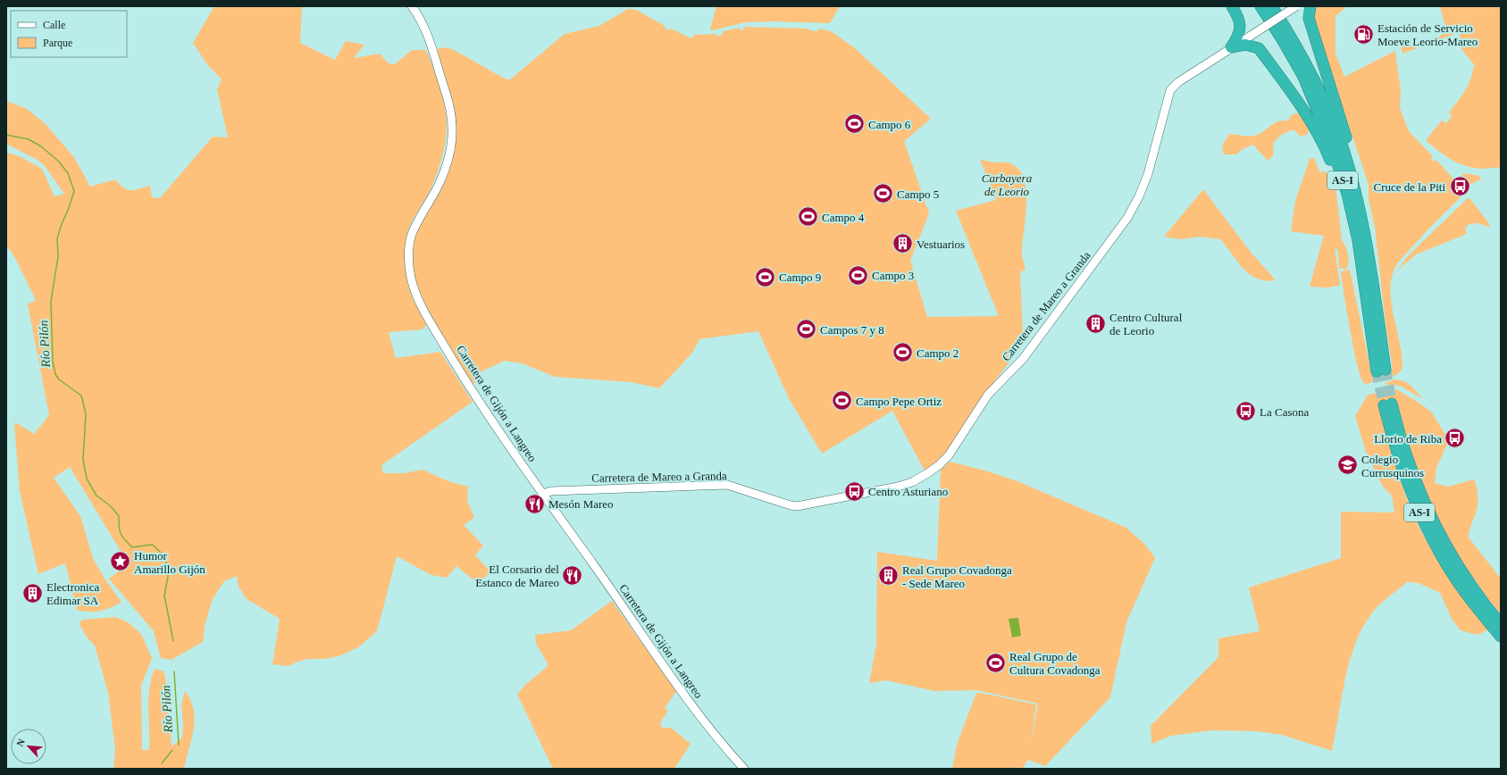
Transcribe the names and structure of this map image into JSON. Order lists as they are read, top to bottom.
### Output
{
  "streets": {
    "highway": ["AS-I"],
    "street": ["Carretera de Mareo a Granda", "Carretera de Gijón a Langreo"]
  },
  "crossings": [
    ["Carretera de Mareo a Granda", "Carretera de Gijón a Langreo"]
  ],
  "water": ["Río Pilón"],
  "parks": ["Carbayera de Leorio"],
  "places": {
    "fuel station": ["Estación de Servicio Moeve Leorio-Mareo"],
    "sports": [
      "Campo 6",
      "Campo 5",
      "Campo 4",
      "Campo 3",
      "Campo 9",
      "Campos 7 y 8",
      "Campo 2",
      "Campo Pepe Ortiz",
      "Real Grupo de Cultura Covadonga"
    ],
    "bus stop": [
      "Cruce de la Piti",
      "La Casona",
      "Llorio de Riba",
      "Centro Asturiano"
    ],
    "building": [
      "Vestuarios",
      "Centro Cultural de Leorio",
      "Real Grupo Covadonga - Sede Mareo",
      "Electronica Edimar SA"
    ],
    "school or university": ["Colegio Currusquinos"],
    "restaurant": ["Mesón Mareo", "El Corsario del Estanco de Mareo"],
    "place": ["Humor Amarillo Gijón"]
  },
  "legend": ["Calle", "Parque"],
  "north": "top left"
}
